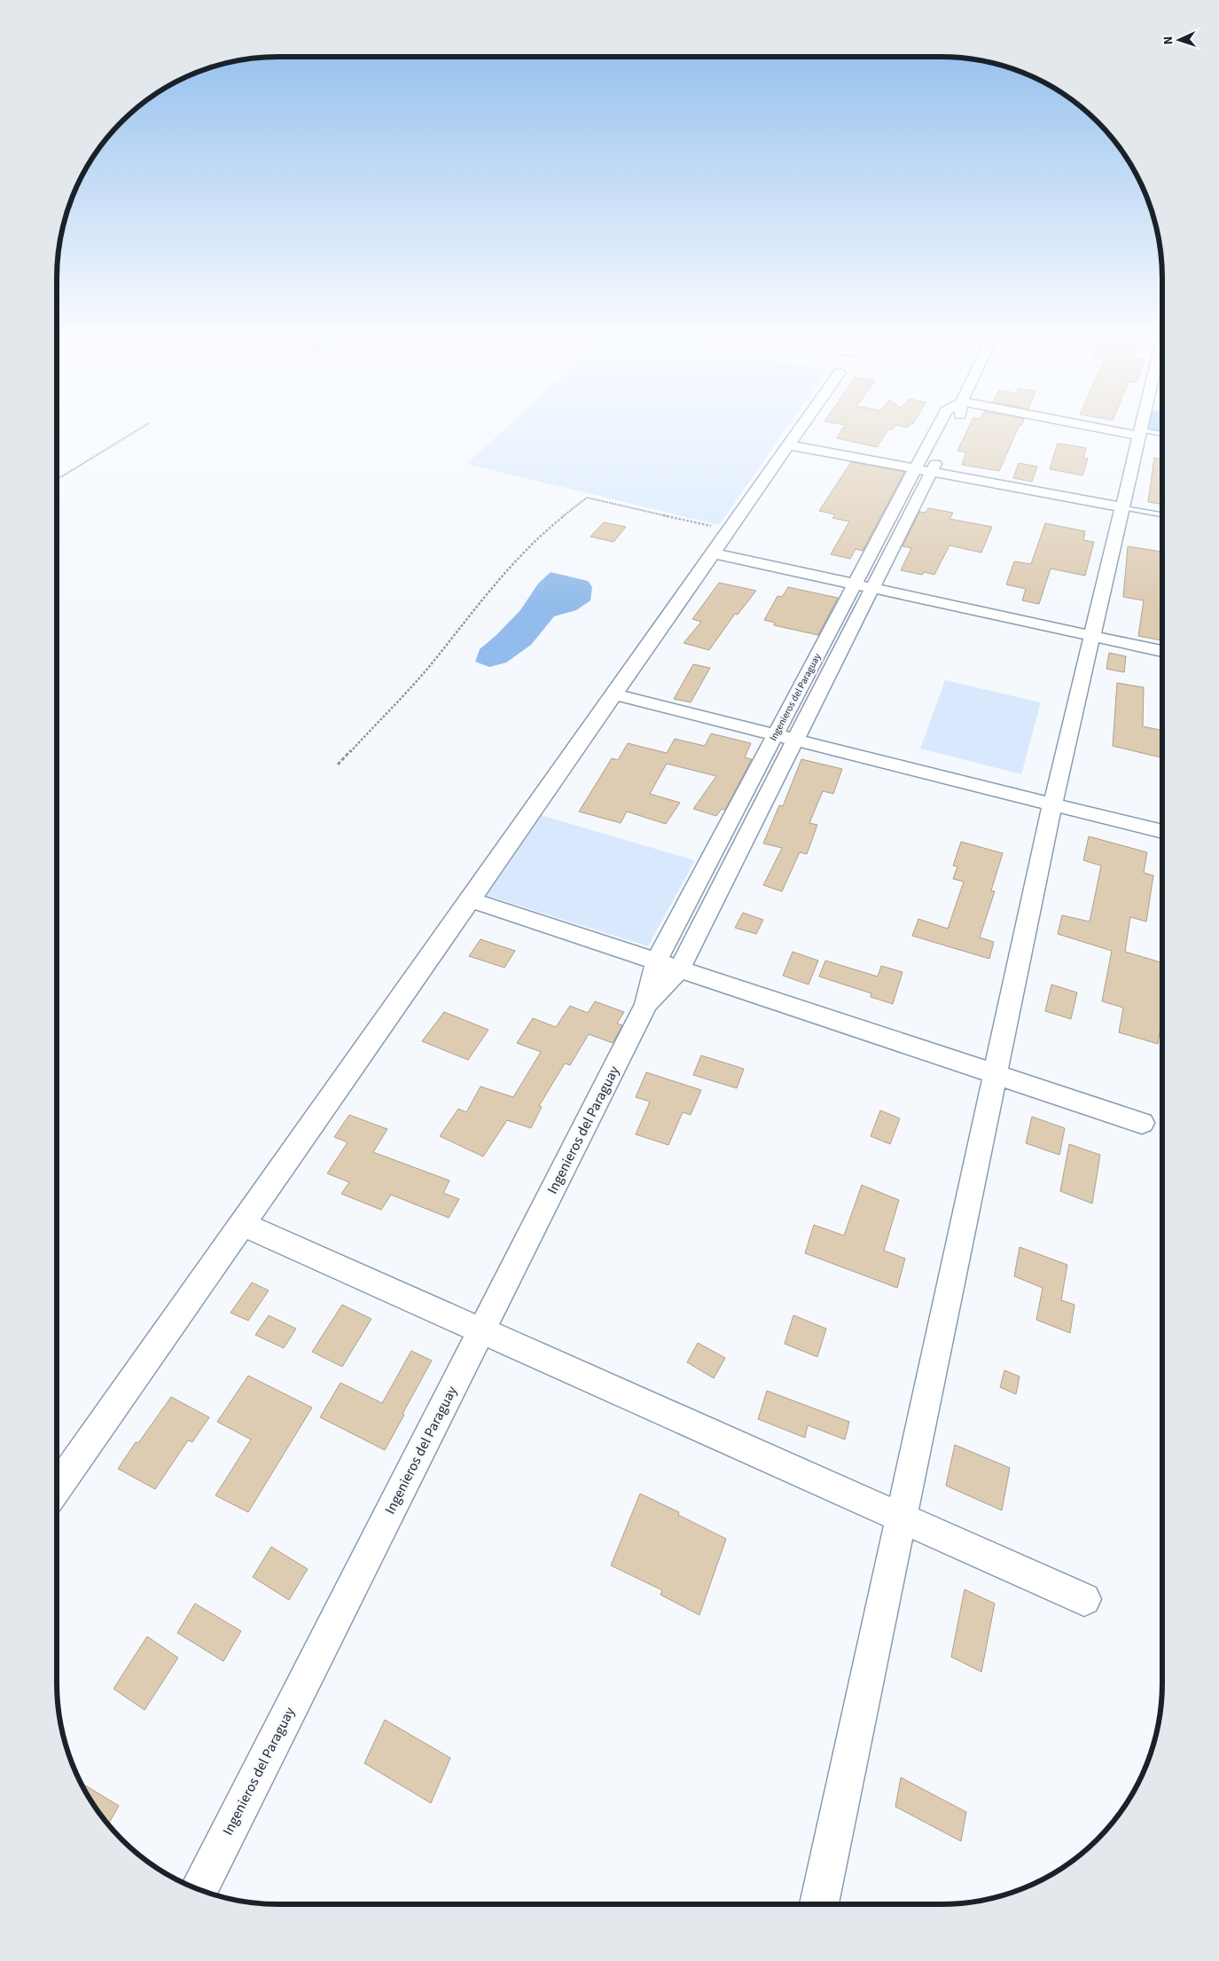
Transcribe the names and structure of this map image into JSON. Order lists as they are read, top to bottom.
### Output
{
  "streets": {
    "street": ["Ingenieros del Paraguay"]
  },
  "north": "left"
}
